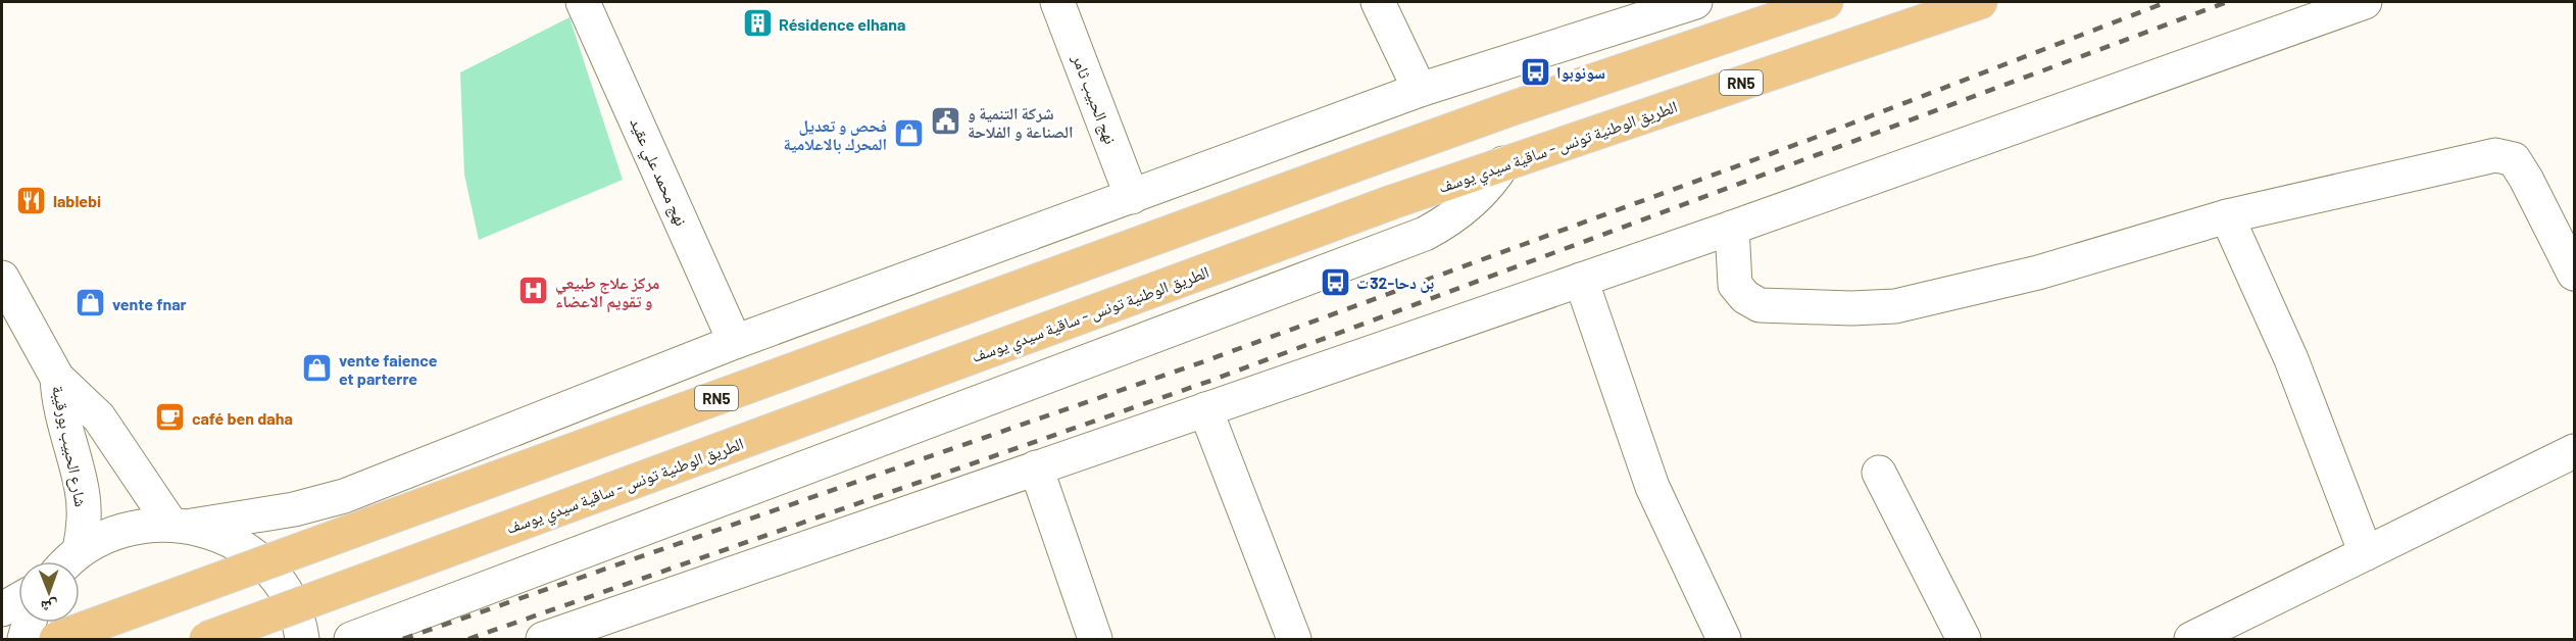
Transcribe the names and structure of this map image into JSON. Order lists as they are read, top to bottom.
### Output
{
  "streets": {
    "highway": ["RN5", "الطريق الوطنية تونس - ساقية سيدي يوسف"],
    "street": ["نهج الحبيب ثامر", "نهج محمد علي عقيد", "شارع الحبيب بورقيبة"]
  },
  "places": {
    "building": ["Résidence elhana"],
    "bus stop": ["سونوبوا", "بن دحا-32ت"],
    "public building": ["شركة التنمية و الصناعة و الفلاحة"],
    "shop": ["فحص و تعديل المحرك بالاعلامية", "vente fnar", "vente faience et parterre"],
    "restaurant": ["lablebi"],
    "hospital": ["مركز علاج طبيعي و تقويم الاعضاء"],
    "cafe": ["café ben daha"]
  },
  "north": "bottom"
}
